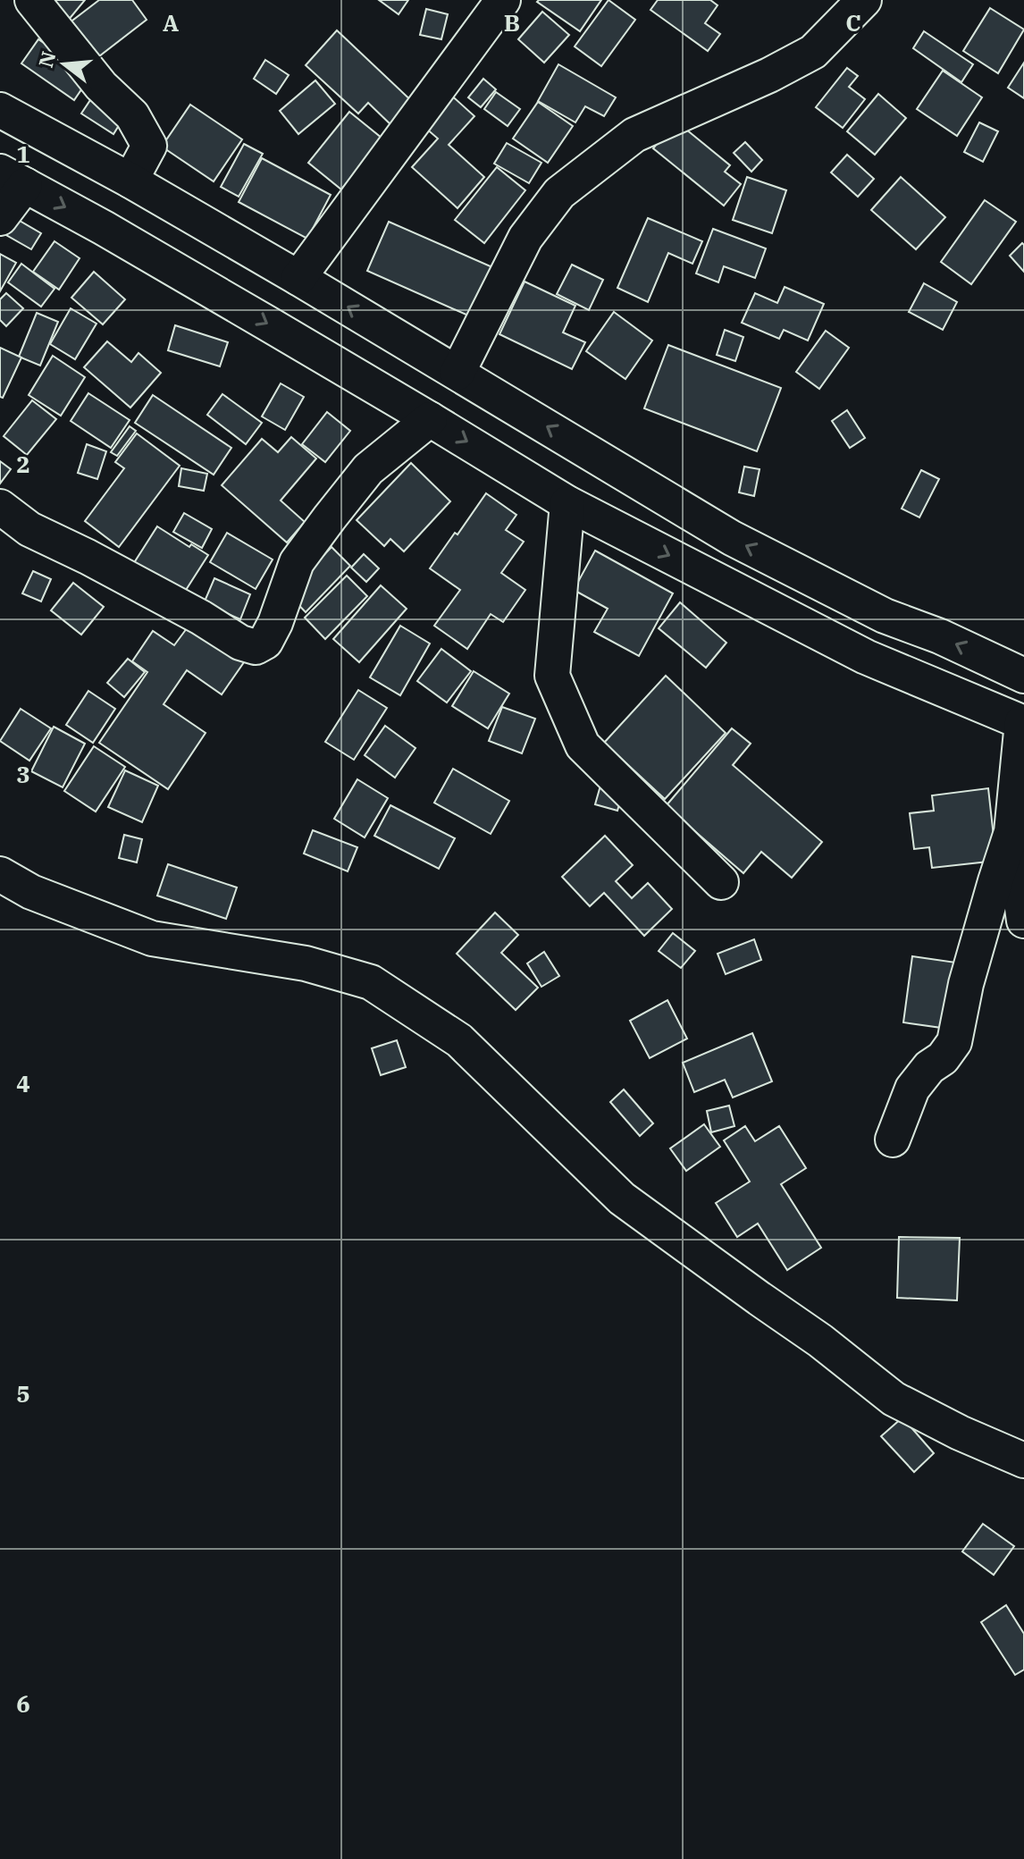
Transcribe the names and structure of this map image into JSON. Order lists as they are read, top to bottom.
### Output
{
  "north": "left",
  "grid": {
    "columns": ["A", "B", "C"],
    "rows": [
      "1",
      "2",
      "3",
      "4",
      "5",
      "6"
    ]
  }
}
